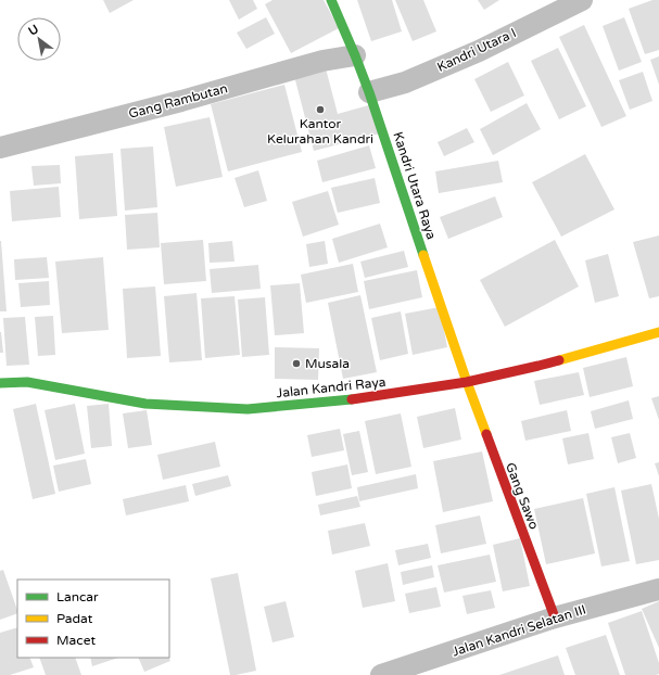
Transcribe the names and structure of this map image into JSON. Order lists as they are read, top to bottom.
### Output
{
  "streets": {
    "street": [
      "Kandri Utara I",
      "Gang Rambutan",
      "Kandri Utara Raya",
      "Jalan Kandri Raya",
      "Gang Sawo",
      "Jalan Kandri Selatan III"
    ]
  },
  "crossings": [
    ["Kandri Utara I", "Kandri Utara Raya"],
    ["Gang Rambutan", "Kandri Utara Raya"],
    ["Kandri Utara Raya", "Jalan Kandri Raya"],
    ["Kandri Utara Raya", "Gang Sawo"],
    ["Jalan Kandri Raya", "Gang Sawo"],
    ["Gang Sawo", "Jalan Kandri Selatan III"]
  ],
  "places": ["Kantor Kelurahan Kandri", "Musala"],
  "legend": ["Lancar", "Padat", "Macet"],
  "north": "top left"
}
